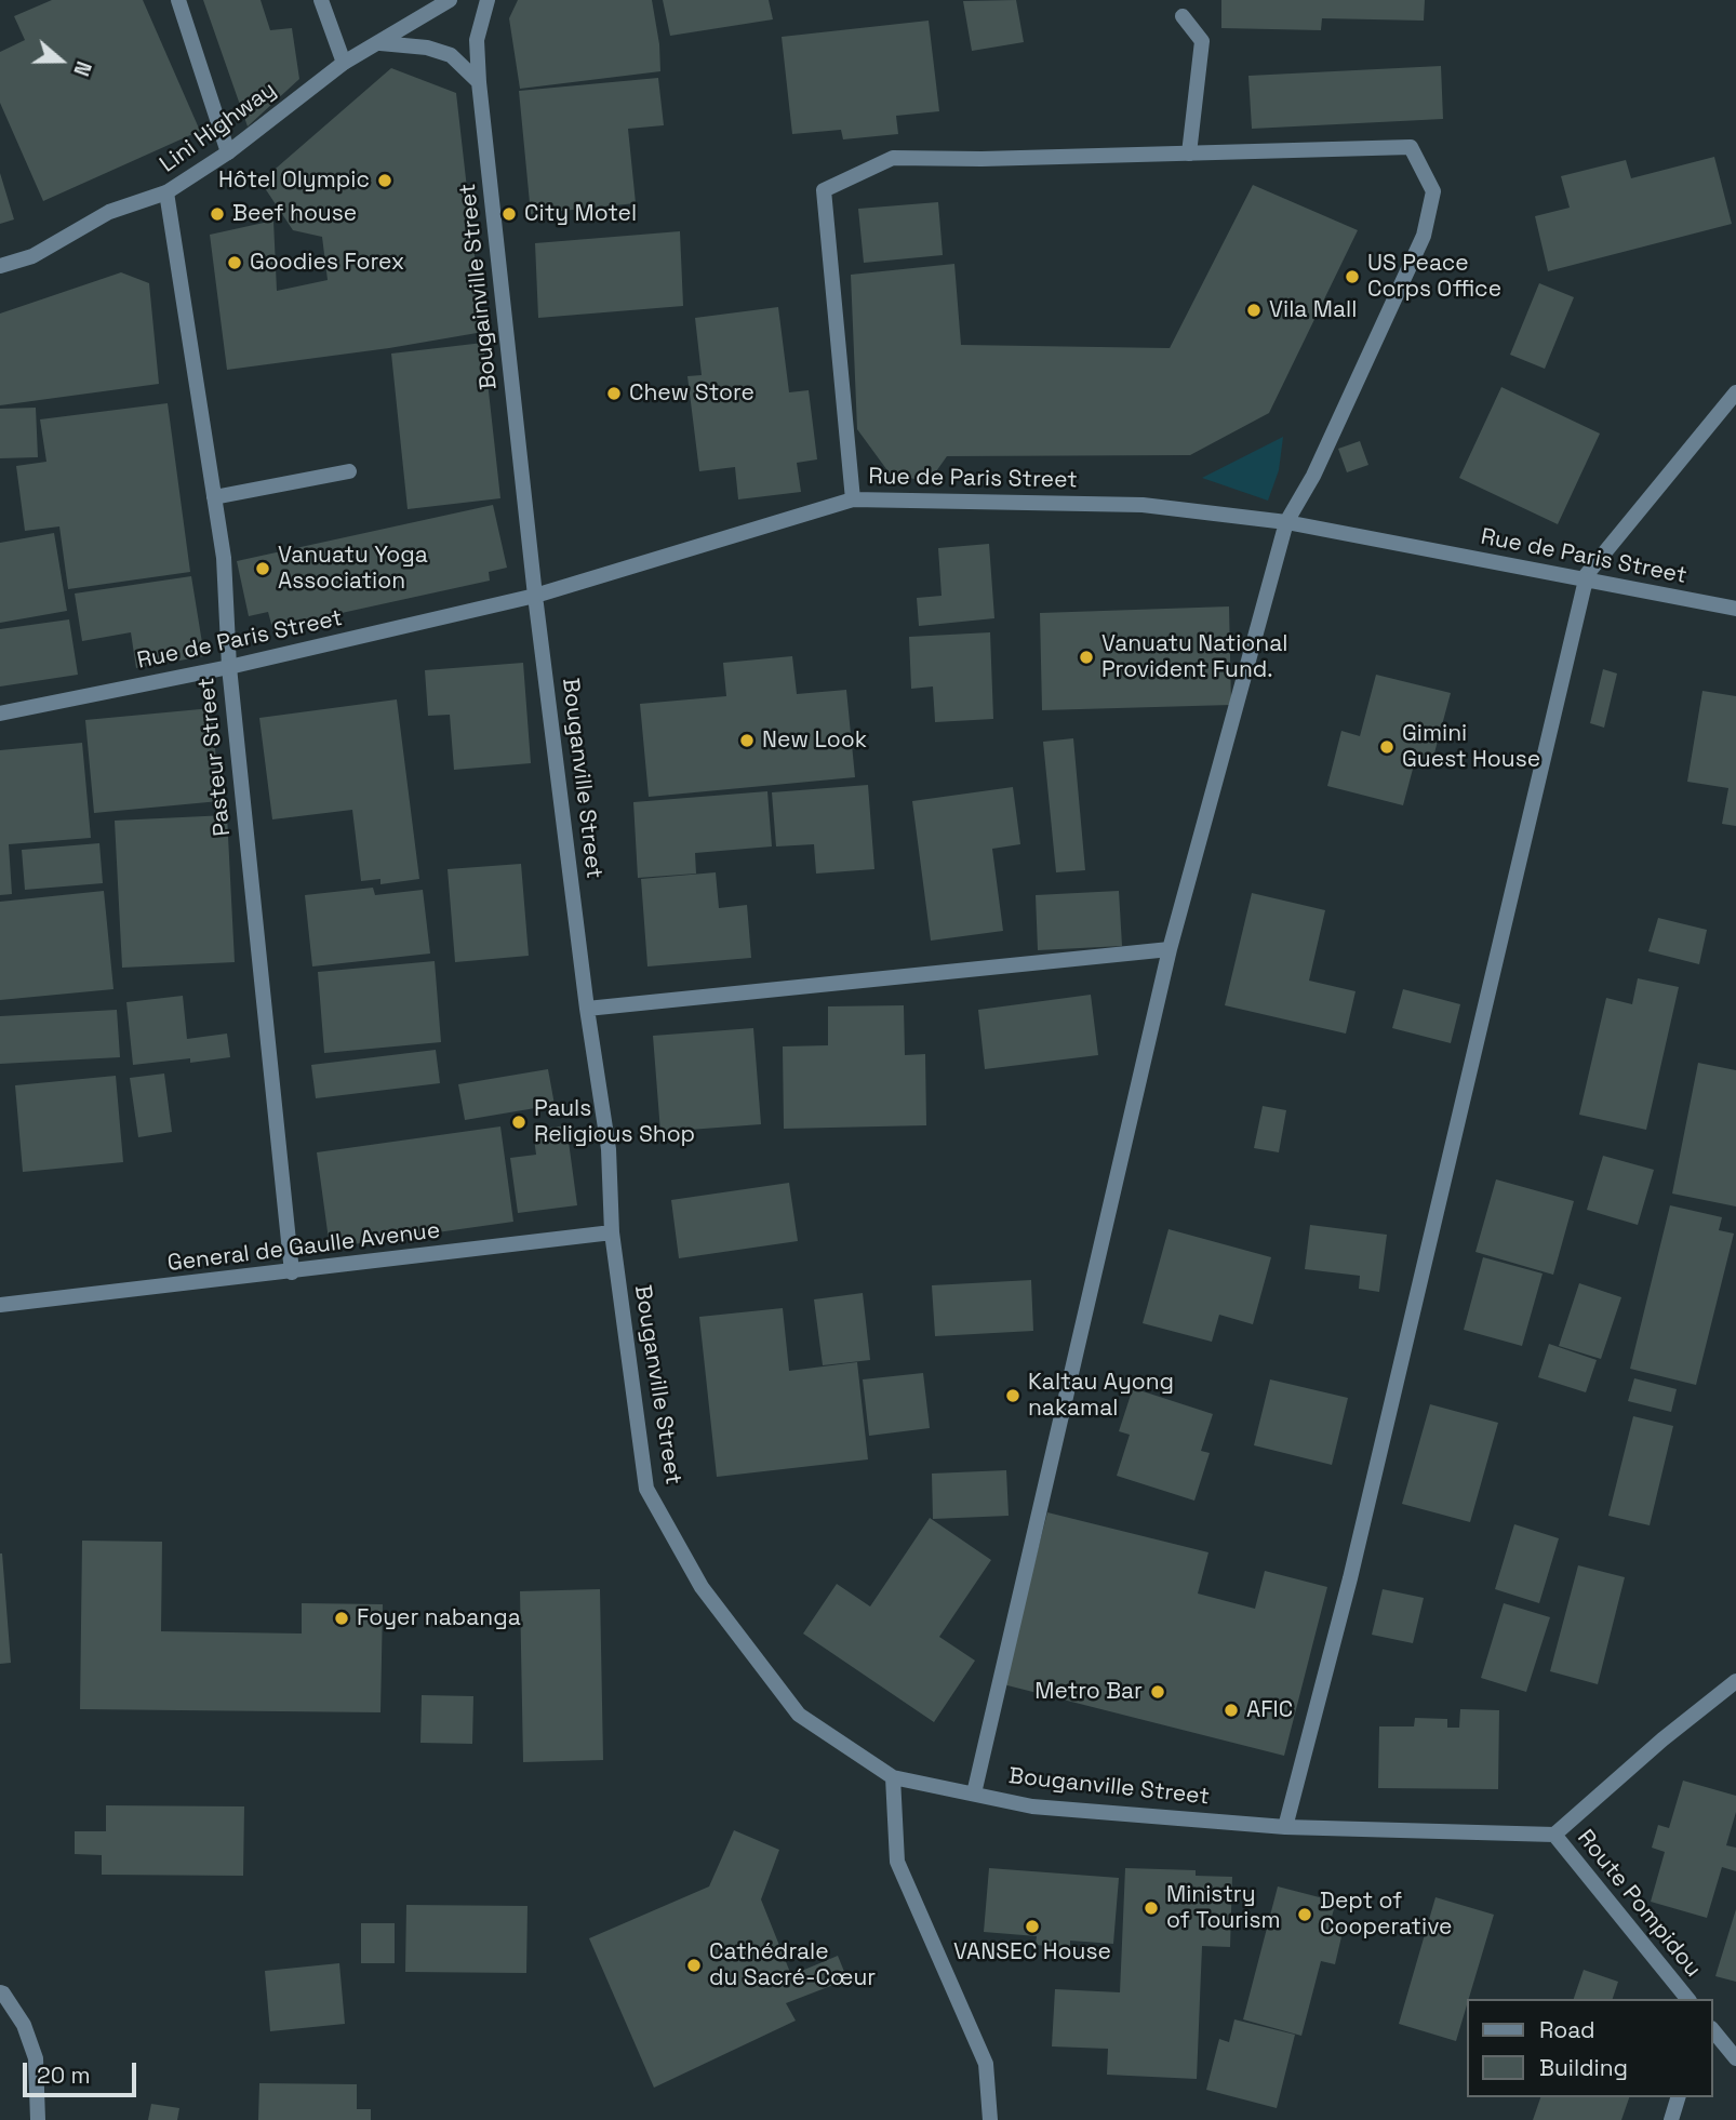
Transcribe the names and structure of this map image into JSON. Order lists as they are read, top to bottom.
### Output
{
  "streets": {
    "street": [
      "Lini Highway",
      "Bougainville Street",
      "Rue de Paris Street",
      "Pasteur Street",
      "Bouganville Street",
      "General de Gaulle Avenue",
      "Route Pompidou"
    ]
  },
  "crossings": [
    ["Lini Highway", "Pasteur Street"],
    ["Bougainville Street", "Rue de Paris Street"],
    ["Bougainville Street", "Bouganville Street"],
    ["Rue de Paris Street", "Pasteur Street"],
    ["Rue de Paris Street", "Bouganville Street"],
    ["Pasteur Street", "General de Gaulle Avenue"],
    ["Bouganville Street", "General de Gaulle Avenue"],
    ["Bouganville Street", "Route Pompidou"]
  ],
  "places": [
    "Hôtel Olympic",
    "Beef house",
    "City Motel",
    "Goodies Forex",
    "US Peace Corps Office",
    "Vila Mall",
    "Chew Store",
    "Vanuatu Yoga Association",
    "Vanuatu National Provident Fund.",
    "New Look",
    "Gimini Guest House",
    "Pauls Religious Shop",
    "Kaltau Ayong nakamal",
    "Foyer nabanga",
    "Metro Bar",
    "AFIC",
    "Ministry of Tourism",
    "Dept of Cooperative",
    "VANSEC House",
    "Cathédrale du Sacré-Cœur"
  ],
  "legend": ["Road", "Building"],
  "scale_bar": "20 m",
  "north": "right"
}
